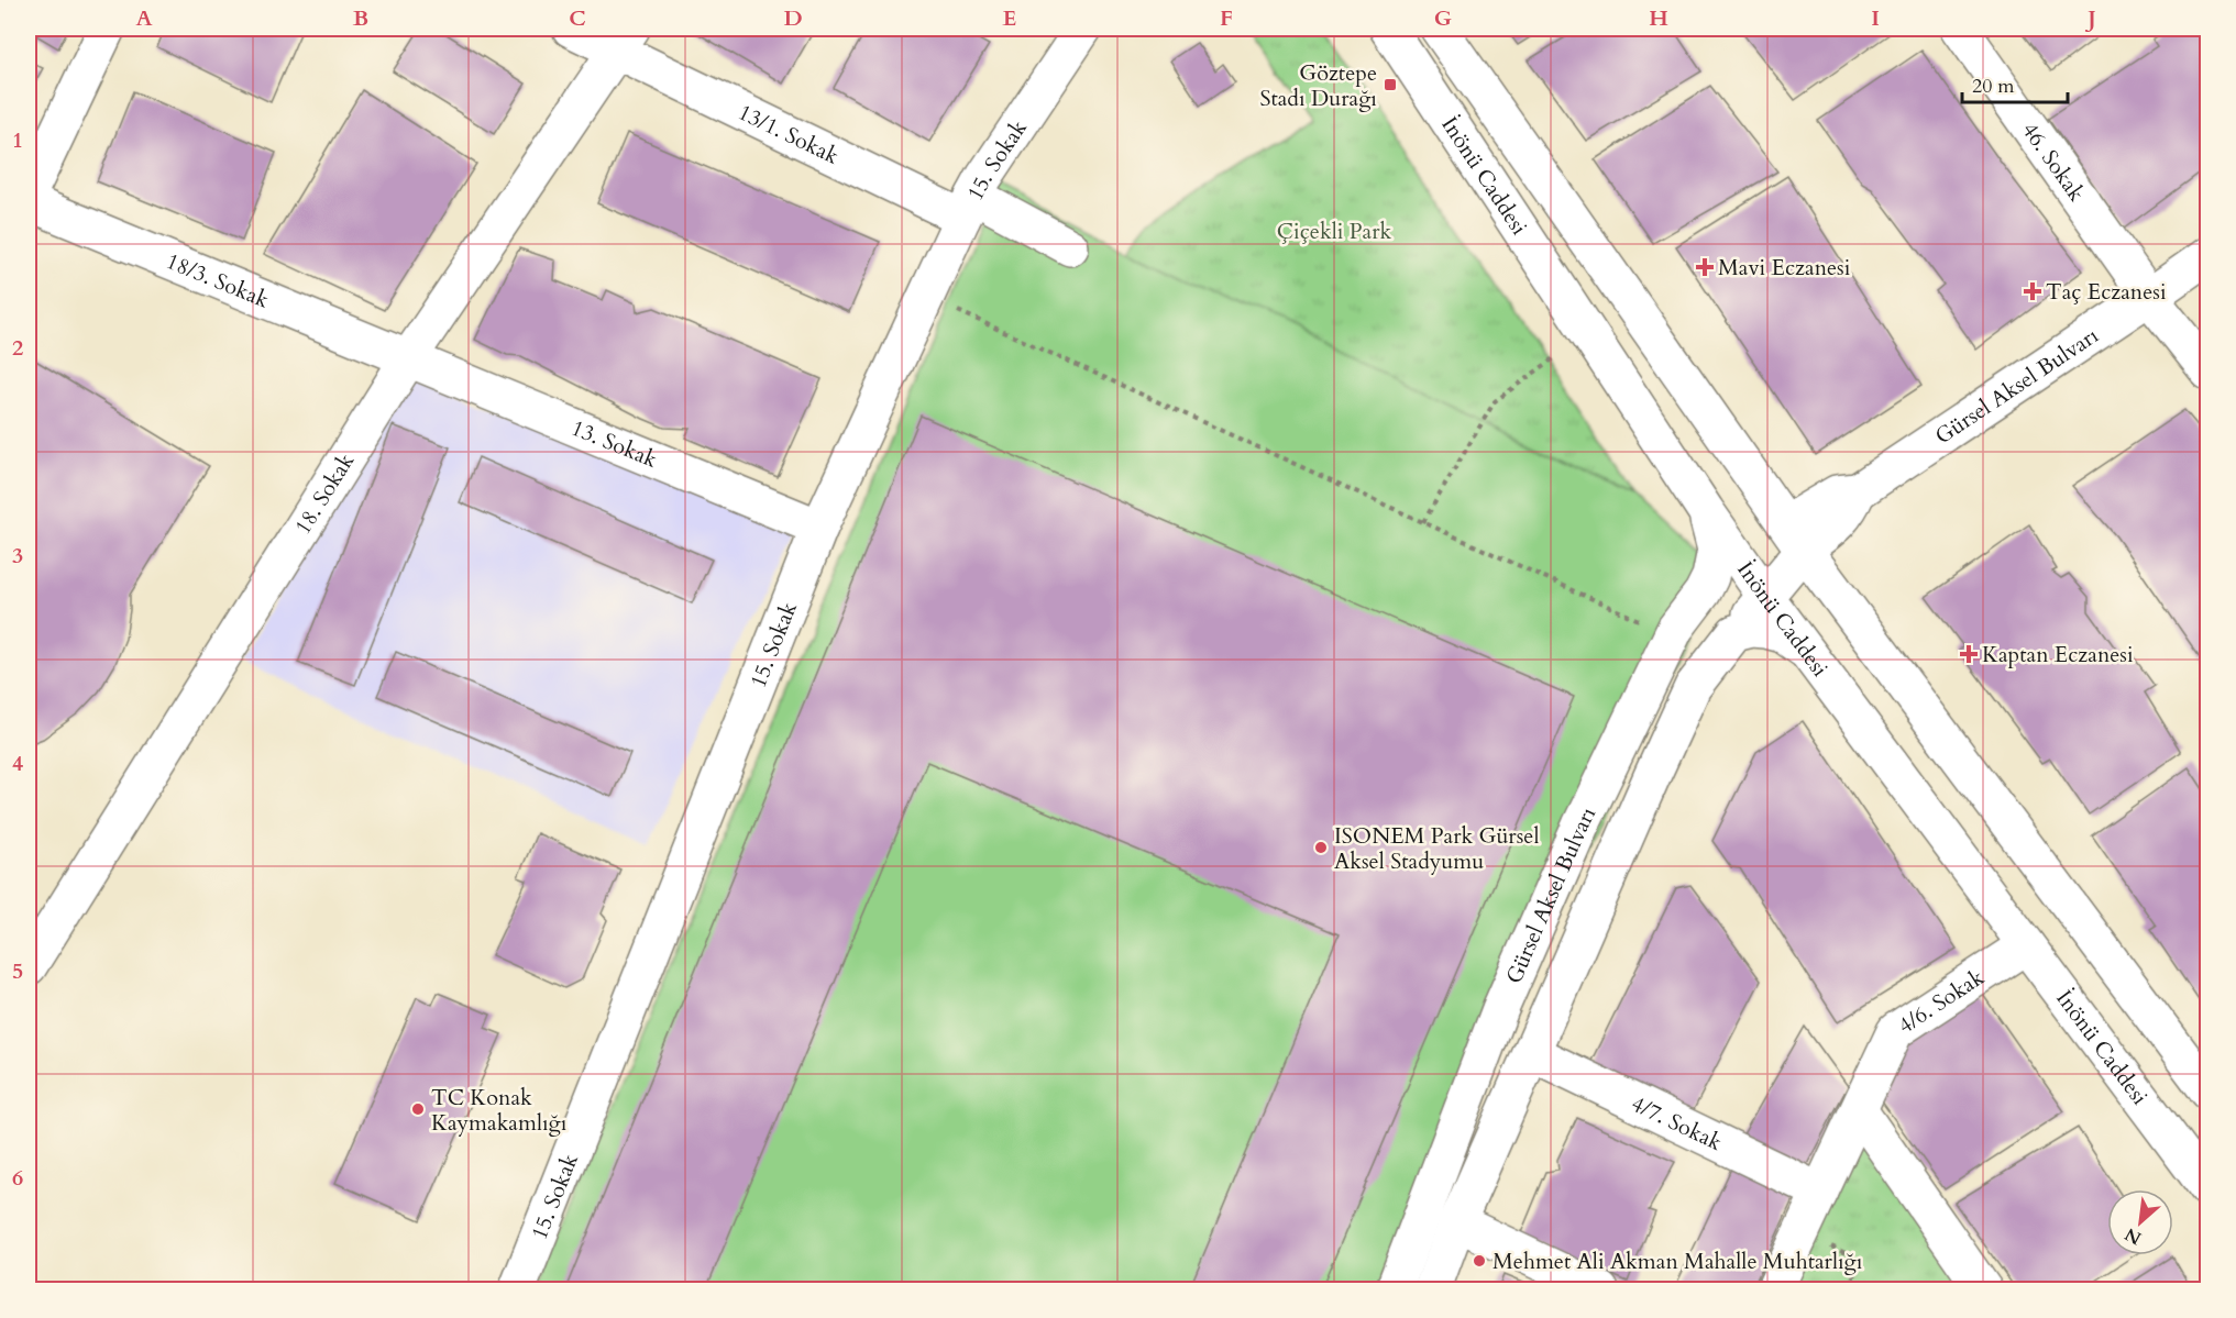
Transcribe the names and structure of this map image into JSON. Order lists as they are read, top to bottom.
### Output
{
  "streets": {
    "street": [
      "13/1. Sokak",
      "15. Sokak",
      "46. Sokak",
      "İnönü Caddesi",
      "18/3. Sokak",
      "Gürsel Aksel Bulvarı",
      "13. Sokak",
      "18. Sokak",
      "4/6. Sokak",
      "4/7. Sokak"
    ]
  },
  "crossings": [
    ["13/1. Sokak", "15. Sokak"],
    ["13/1. Sokak", "18. Sokak"],
    ["15. Sokak", "13. Sokak"],
    ["46. Sokak", "Gürsel Aksel Bulvarı"],
    ["İnönü Caddesi", "Gürsel Aksel Bulvarı"],
    ["İnönü Caddesi", "4/6. Sokak"],
    ["18/3. Sokak", "13. Sokak"],
    ["18/3. Sokak", "18. Sokak"],
    ["Gürsel Aksel Bulvarı", "4/7. Sokak"],
    ["13. Sokak", "18. Sokak"],
    ["4/6. Sokak", "4/7. Sokak"]
  ],
  "parks": ["Çiçekli Park"],
  "places": {
    "transit": ["Göztepe Stadı Durağı"],
    "health": ["Mavi Eczanesi", "Taç Eczanesi", "Kaptan Eczanesi"],
    "other": ["ISONEM Park Gürsel Aksel Stadyumu", "TC Konak Kaymakamlığı", "Mehmet Ali Akman Mahalle Muhtarlığı"]
  },
  "scale_bar": "20 m",
  "north": "bottom left",
  "grid": {
    "columns": [
      "A",
      "B",
      "C",
      "D",
      "E",
      "F",
      "G",
      "H",
      "I",
      "J"
    ],
    "rows": [
      "1",
      "2",
      "3",
      "4",
      "5",
      "6"
    ]
  }
}
